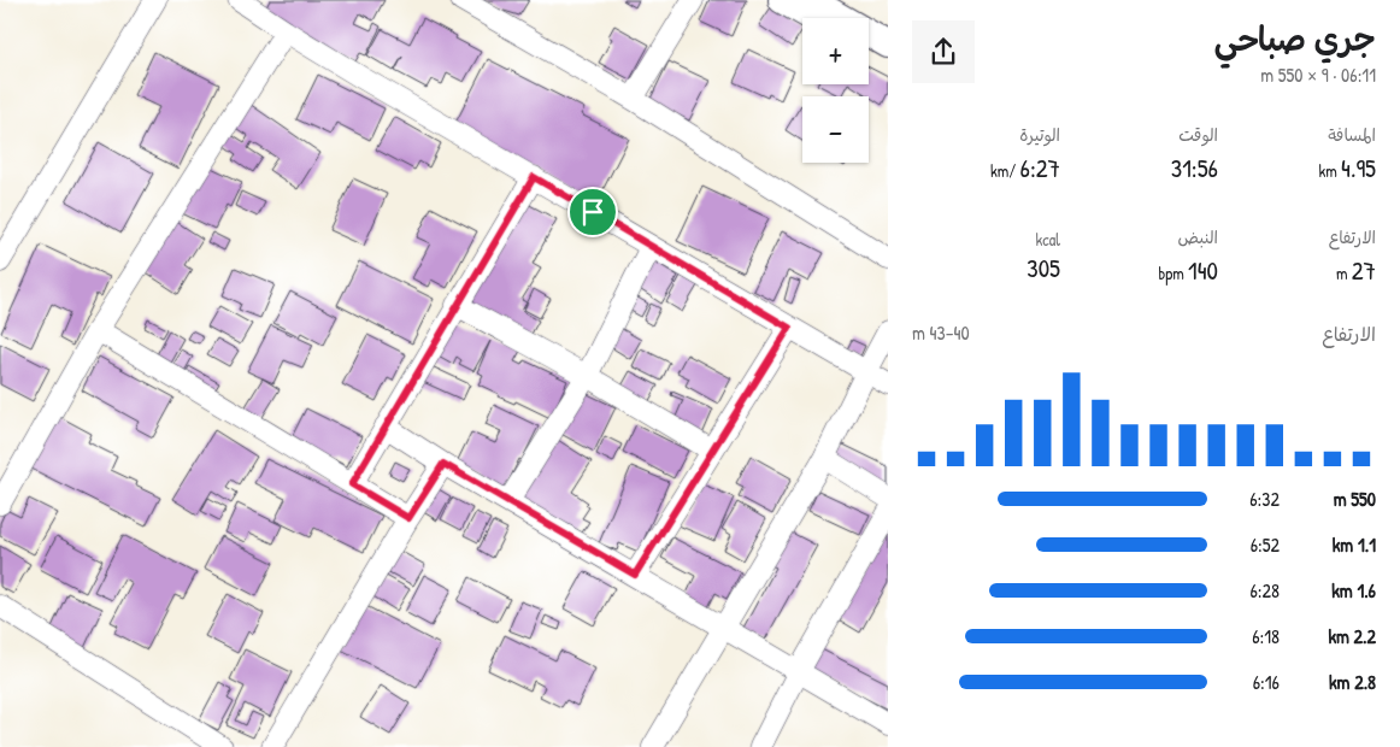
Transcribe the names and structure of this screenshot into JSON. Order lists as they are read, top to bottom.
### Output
{
  "page": {
    "heading": ["جري صباحي", "06:11 · 9 × 550 m"],
    "map_buttons": ["+", "−"],
    "stats": [
      ["المسافة", "4.95 km"],
      ["الوقت", "31:56"],
      ["الوتيرة", "6:27 /km"],
      ["الارتفاع", "27 m"],
      ["النبض", "140 bpm"],
      ["kcal", "305"]
    ],
    "chart": ["الارتفاع", "40–43 m"],
    "list": [
      {
        "name": "550 m",
        "note": "6:32"
      },
      {
        "name": "1.1 km",
        "note": "6:52"
      },
      {
        "name": "1.6 km",
        "note": "6:28"
      },
      {
        "name": "2.2 km",
        "note": "6:18"
      },
      {
        "name": "2.8 km",
        "note": "6:16"
      }
    ]
  }
}
